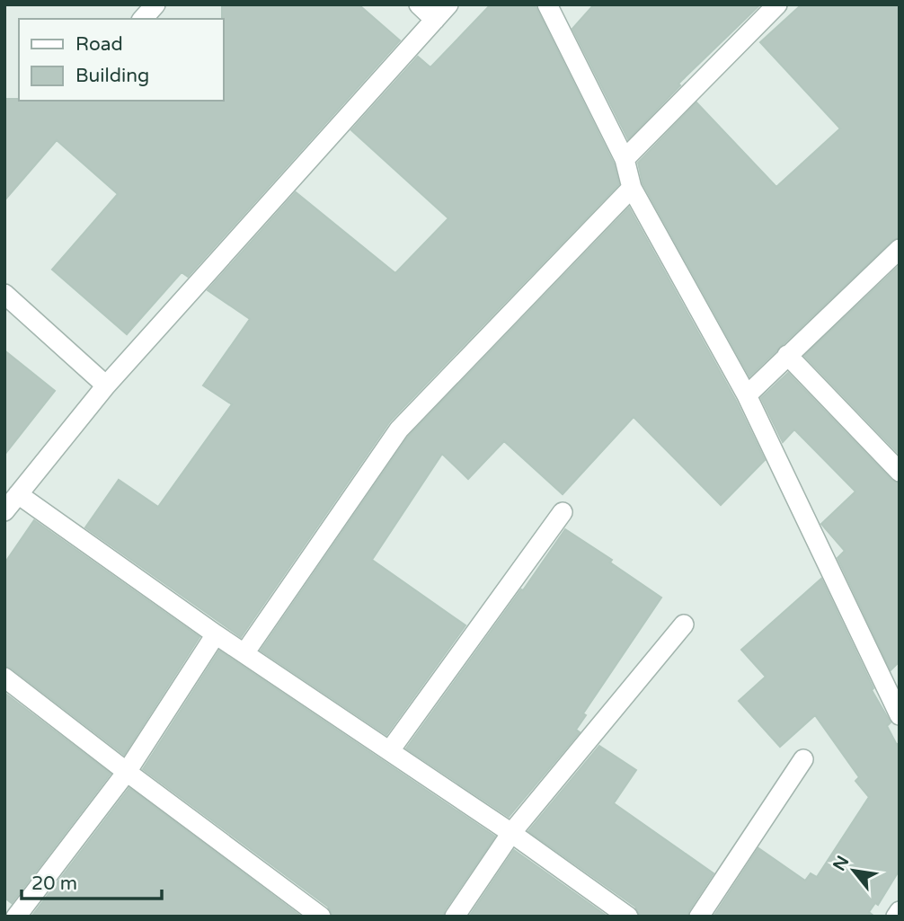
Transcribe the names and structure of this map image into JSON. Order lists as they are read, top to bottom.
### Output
{
  "legend": ["Road", "Building"],
  "scale_bar": "20 m",
  "north": "top left"
}
